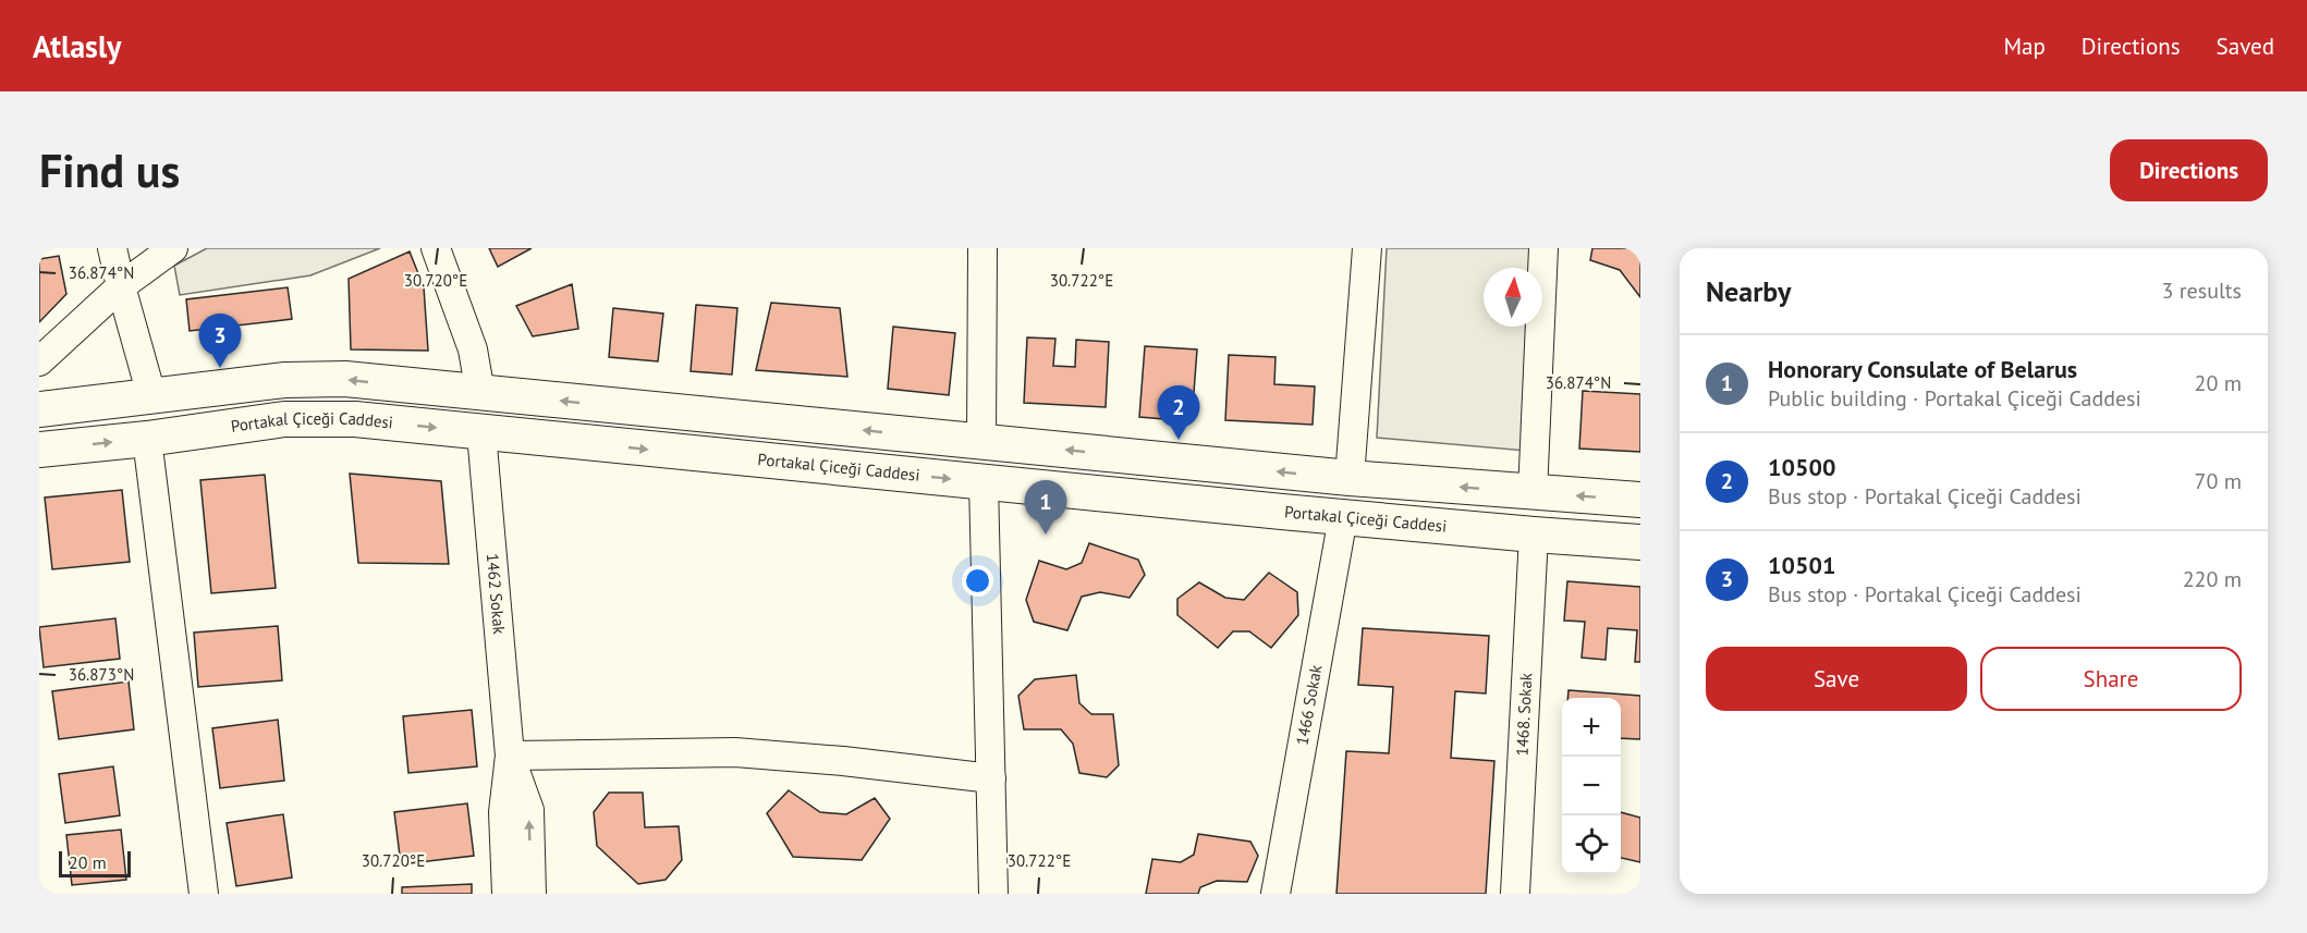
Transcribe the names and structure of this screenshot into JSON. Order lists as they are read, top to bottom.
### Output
{
  "streets": {
    "main road": ["Portakal Çiceği Caddesi"],
    "street": ["1462 Sokak", "1466 Sokak", "1468. Sokak"]
  },
  "crossings": [
    ["Portakal Çiceği Caddesi", "1462 Sokak"],
    ["Portakal Çiceği Caddesi", "1466 Sokak"],
    ["Portakal Çiceği Caddesi", "1468. Sokak"]
  ],
  "scale_bar": "20 m",
  "north": "top",
  "page": {
    "header": "Atlasly",
    "nav": ["Map", "Directions", "Saved"],
    "buttons": [
      "Directions",
      ["Save", "Share"]
    ],
    "title": "Find us",
    "heading": ["Nearby", "3 results"],
    "pins": ["3", "2", "1"],
    "list": [
      {
        "mark": "1",
        "name": "Honorary Consulate of Belarus",
        "note": "Public building · Portakal Çiceği Caddesi",
        "value": "20 m"
      },
      {
        "mark": "2",
        "name": "10500",
        "note": "Bus stop · Portakal Çiceği Caddesi",
        "value": "70 m"
      },
      {
        "mark": "3",
        "name": "10501",
        "note": "Bus stop · Portakal Çiceği Caddesi",
        "value": "220 m"
      }
    ],
    "map_buttons": ["+", "−"],
    "scale": "20 m"
  },
  "coordinates": [
    "36.874°N",
    "30.720°E",
    "30.722°E",
    "36.873°N"
  ]
}
